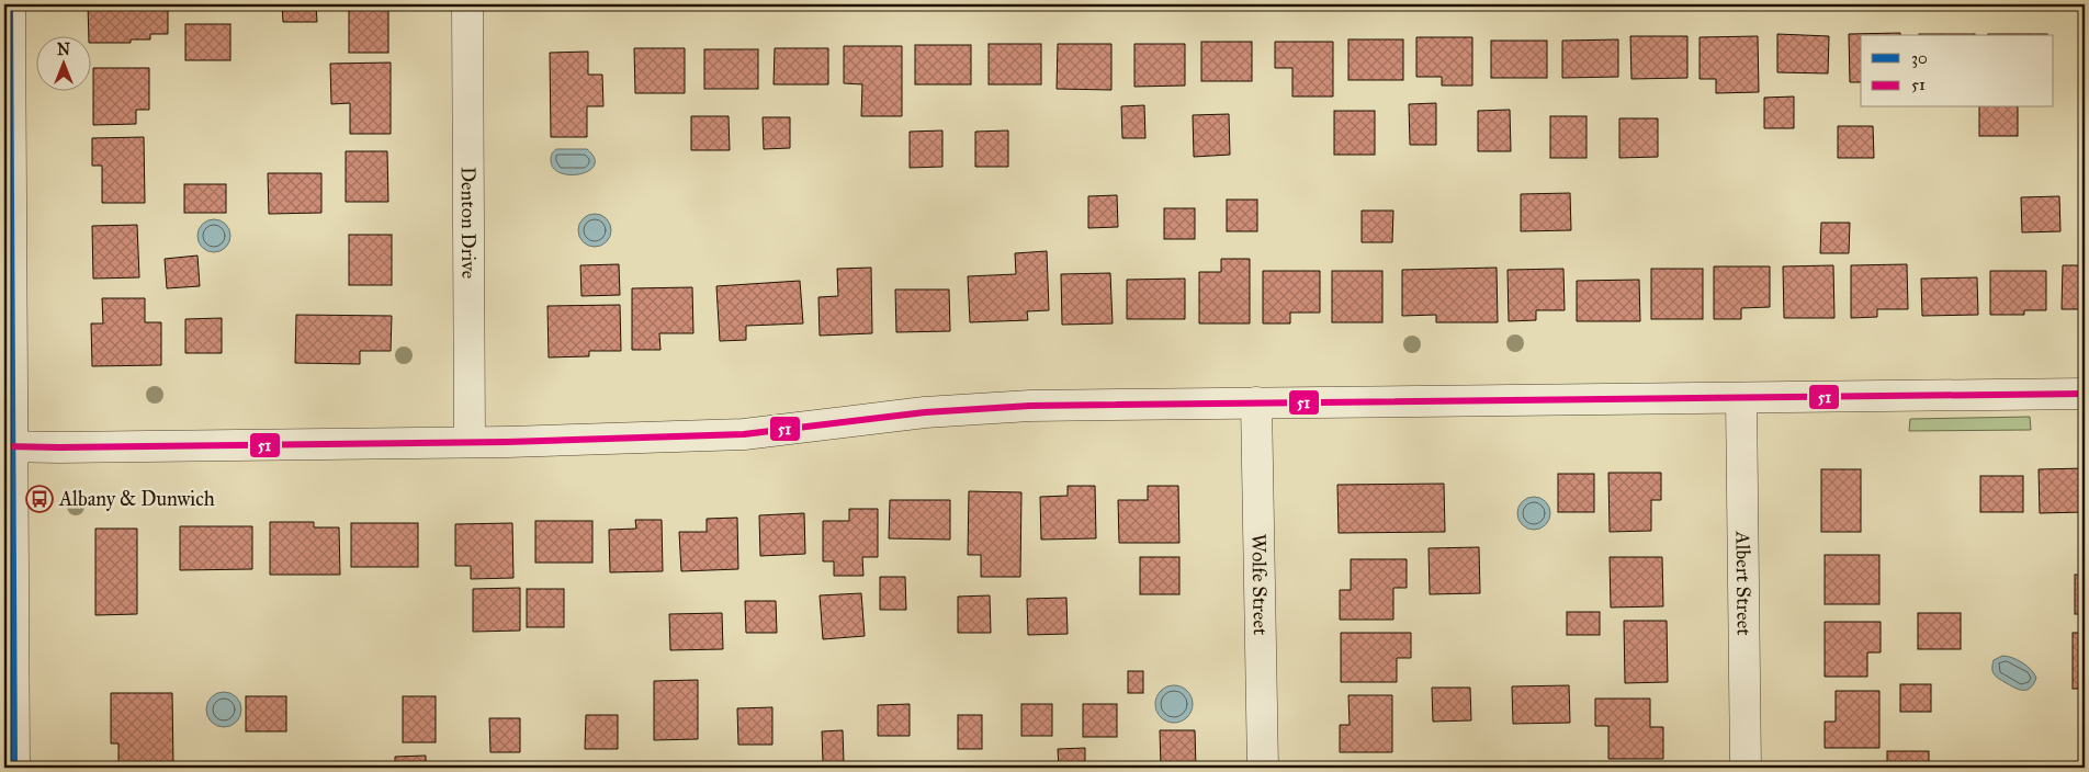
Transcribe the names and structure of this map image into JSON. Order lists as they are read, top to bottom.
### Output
{
  "streets": {
    "street": ["Denton Drive", "Albert Street", "Wolfe Street"]
  },
  "places": {
    "bus stop": ["Albany & Dunwich"]
  },
  "lines": ["transit line 30", "transit line 51"],
  "legend": ["30", "51"],
  "north": "top"
}
